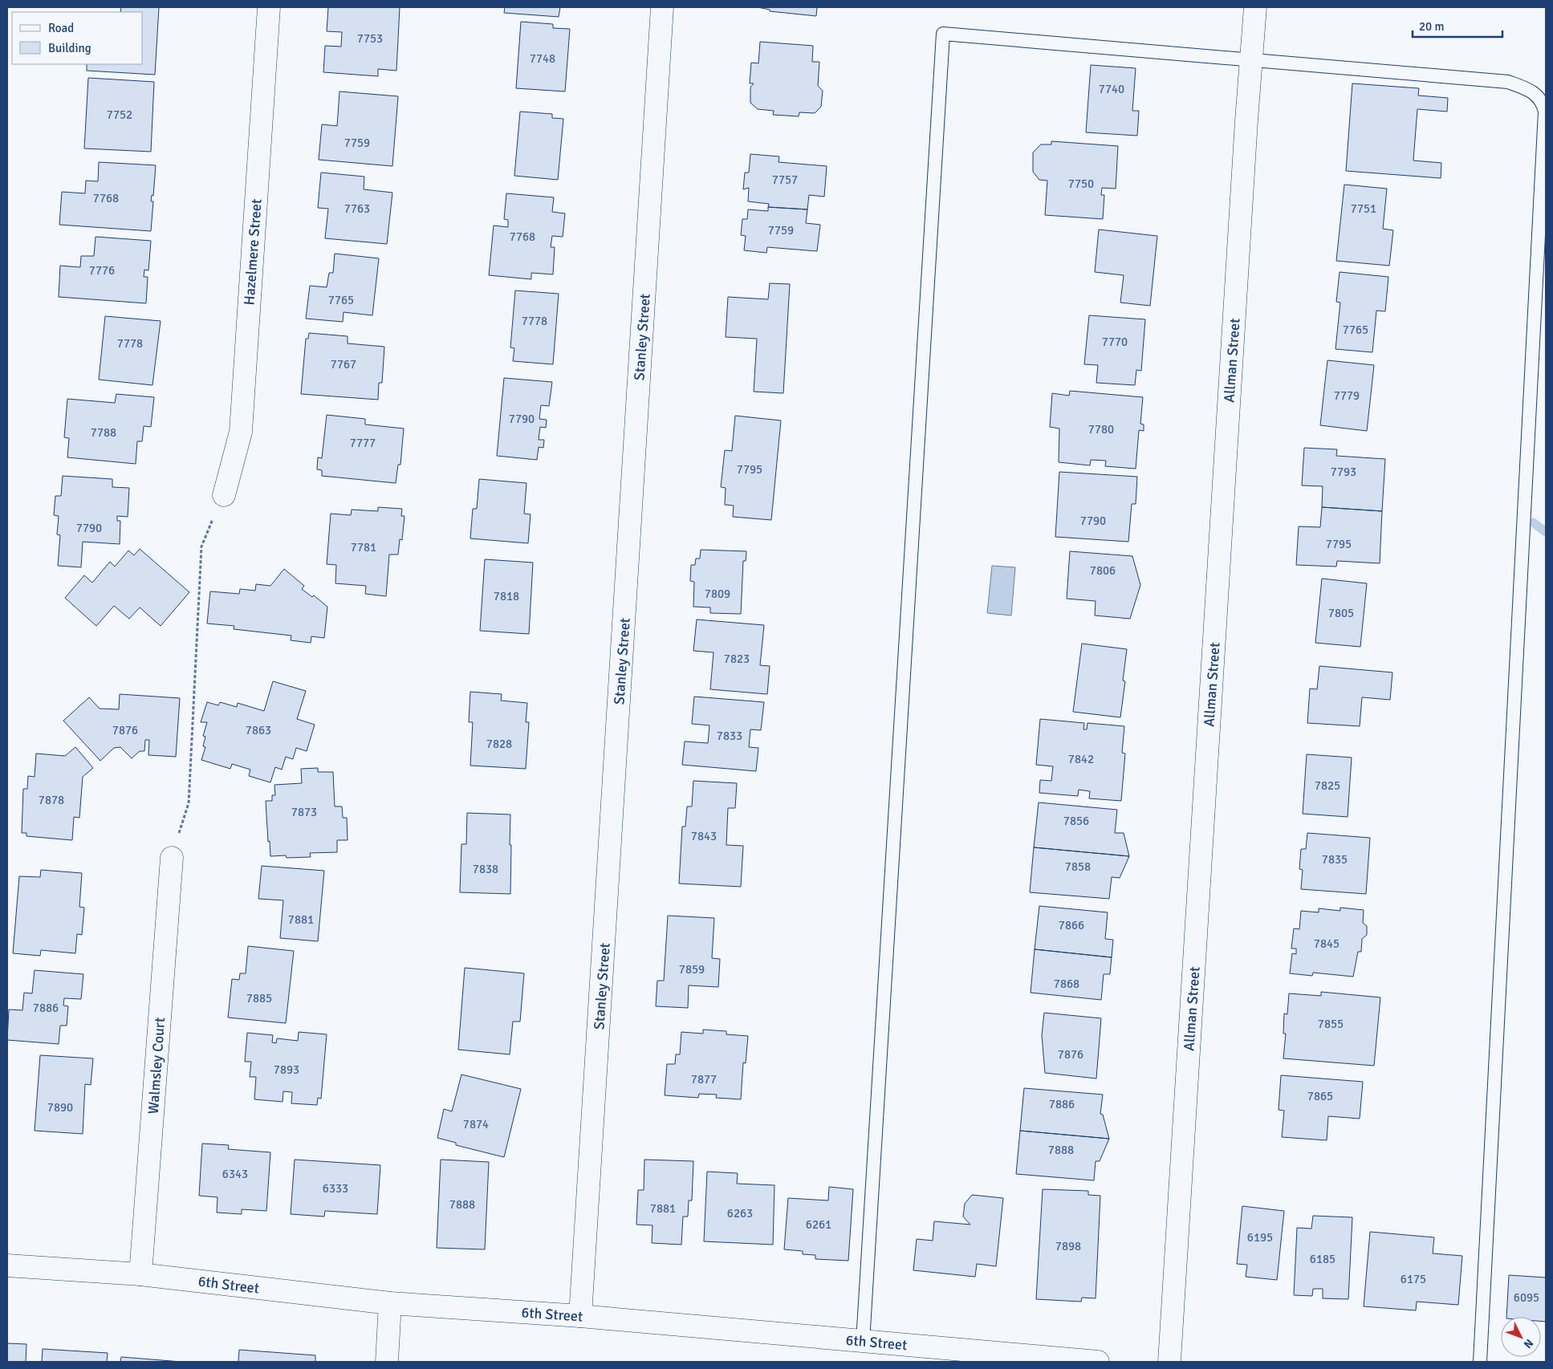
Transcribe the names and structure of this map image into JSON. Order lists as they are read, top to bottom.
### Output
{
  "streets": {
    "street": [
      "Hazelmere Street",
      "Stanley Street",
      "Allman Street",
      "Walmsley Court",
      "6th Street"
    ]
  },
  "crossings": [
    ["Stanley Street", "6th Street"],
    ["Walmsley Court", "6th Street"]
  ],
  "house_numbers": [
    "7753",
    "7748",
    "7740",
    "7752",
    "7759",
    "7757",
    "7750",
    "7768",
    "7763",
    "7751",
    "7759",
    "7768",
    "7776",
    "7765",
    "7778",
    "7765",
    "7770",
    "7778",
    "7767",
    "7779",
    "7790",
    "7780",
    "7788",
    "7777",
    "7795",
    "7793",
    "7790",
    "7790",
    "7795",
    "7781",
    "7806",
    "7809",
    "7818",
    "7805",
    "7823",
    "7876",
    "7863",
    "7833",
    "7828",
    "7842",
    "7825",
    "7878",
    "7873",
    "7856",
    "7843",
    "7835",
    "7858",
    "7838",
    "7881",
    "7866",
    "7845",
    "7859",
    "7868",
    "7885",
    "7886",
    "7855",
    "7876",
    "7893",
    "7877",
    "7865",
    "7886",
    "7890",
    "7874",
    "7888",
    "6343",
    "6333",
    "7888",
    "7881",
    "6263",
    "6261",
    "6195",
    "7898",
    "6185",
    "6175",
    "6095"
  ],
  "legend": ["Road", "Building"],
  "scale_bar": "20 m",
  "north": "bottom right"
}
